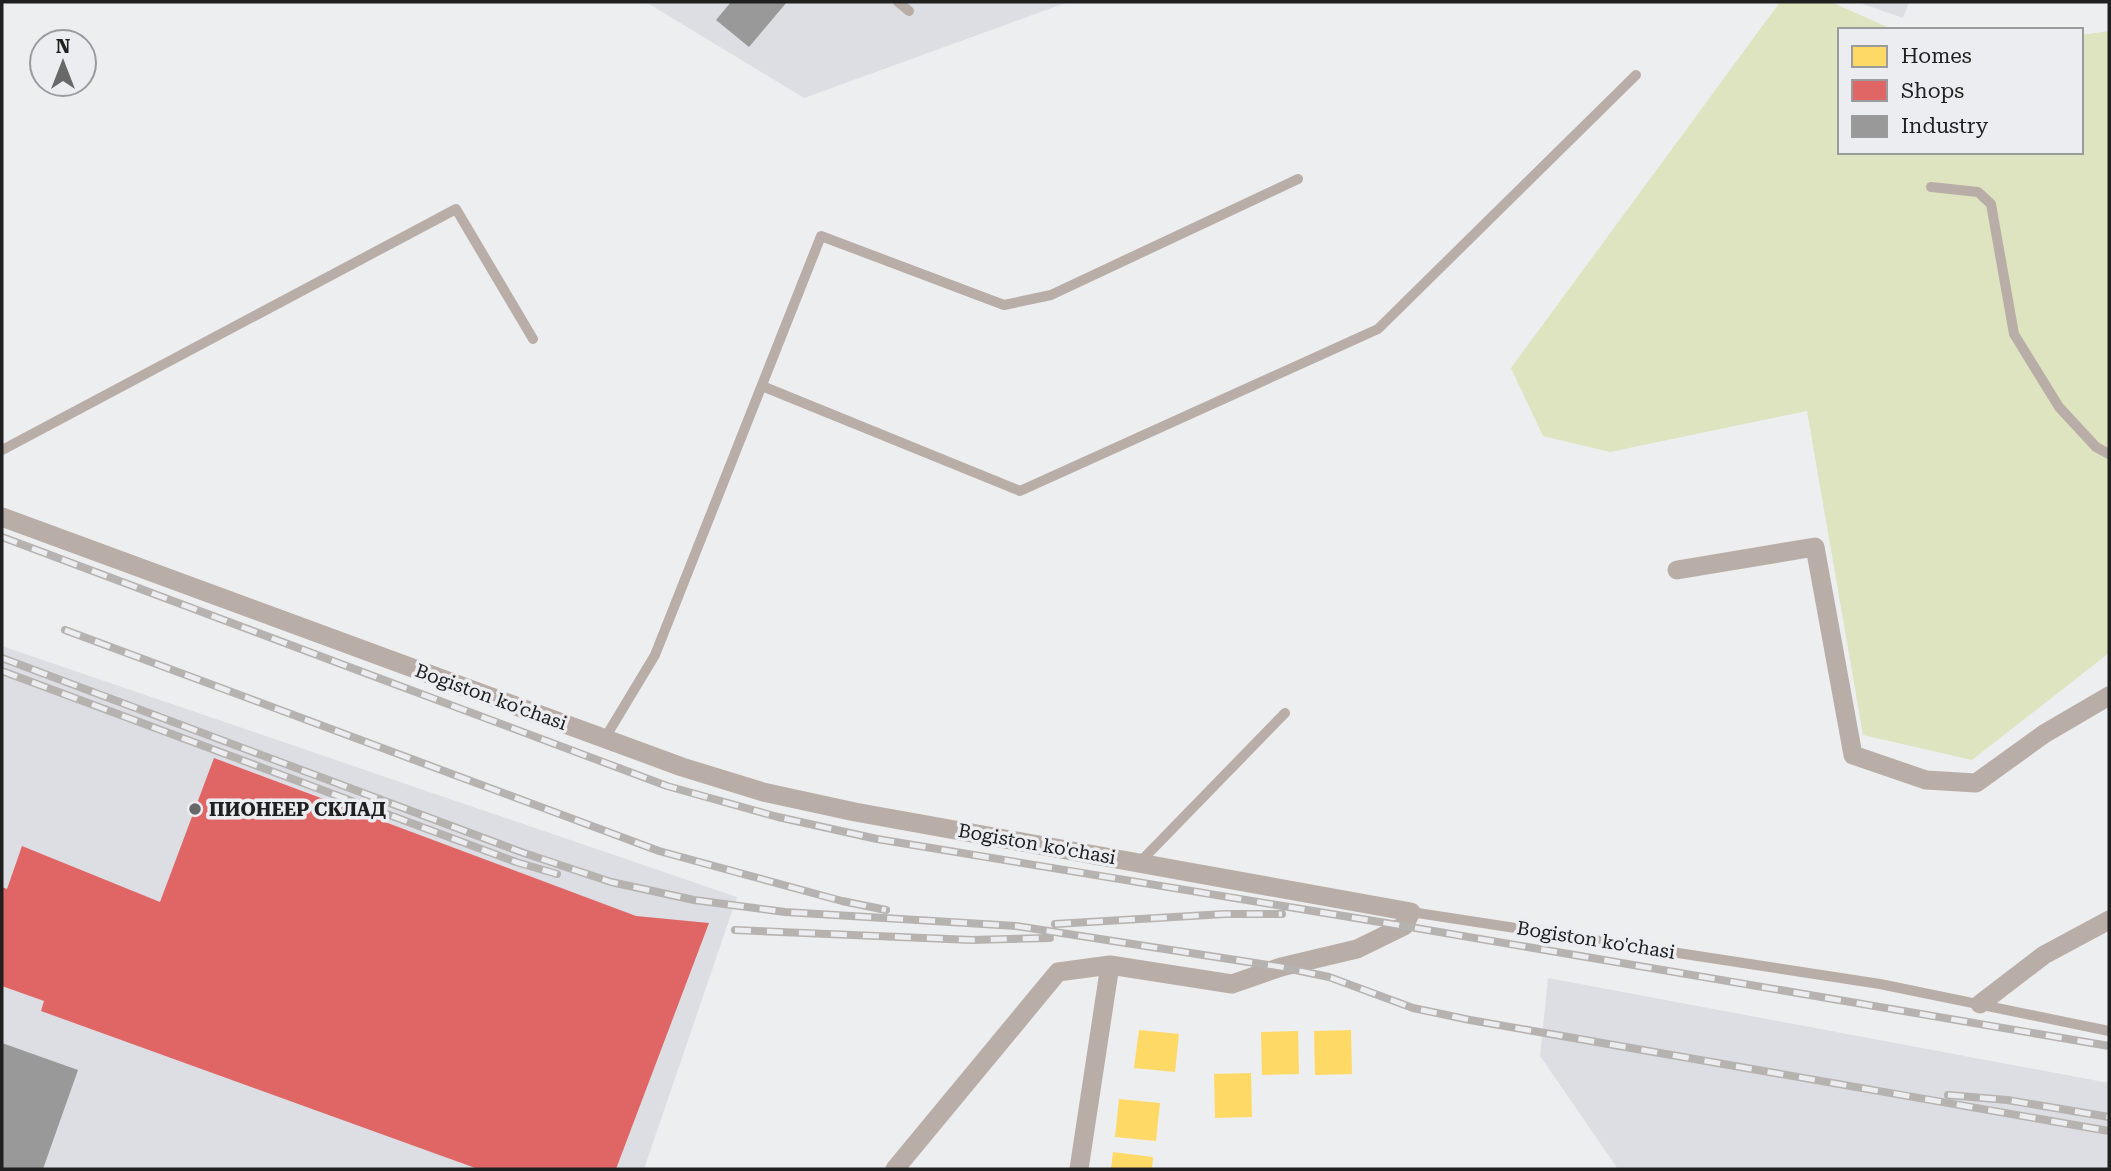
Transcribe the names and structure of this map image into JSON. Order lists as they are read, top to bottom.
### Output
{
  "streets": {
    "street": ["Bogiston ko'chasi"]
  },
  "places": ["ПИОНЕЕР СКЛАД"],
  "legend": ["Homes", "Shops", "Industry"],
  "north": "top"
}
